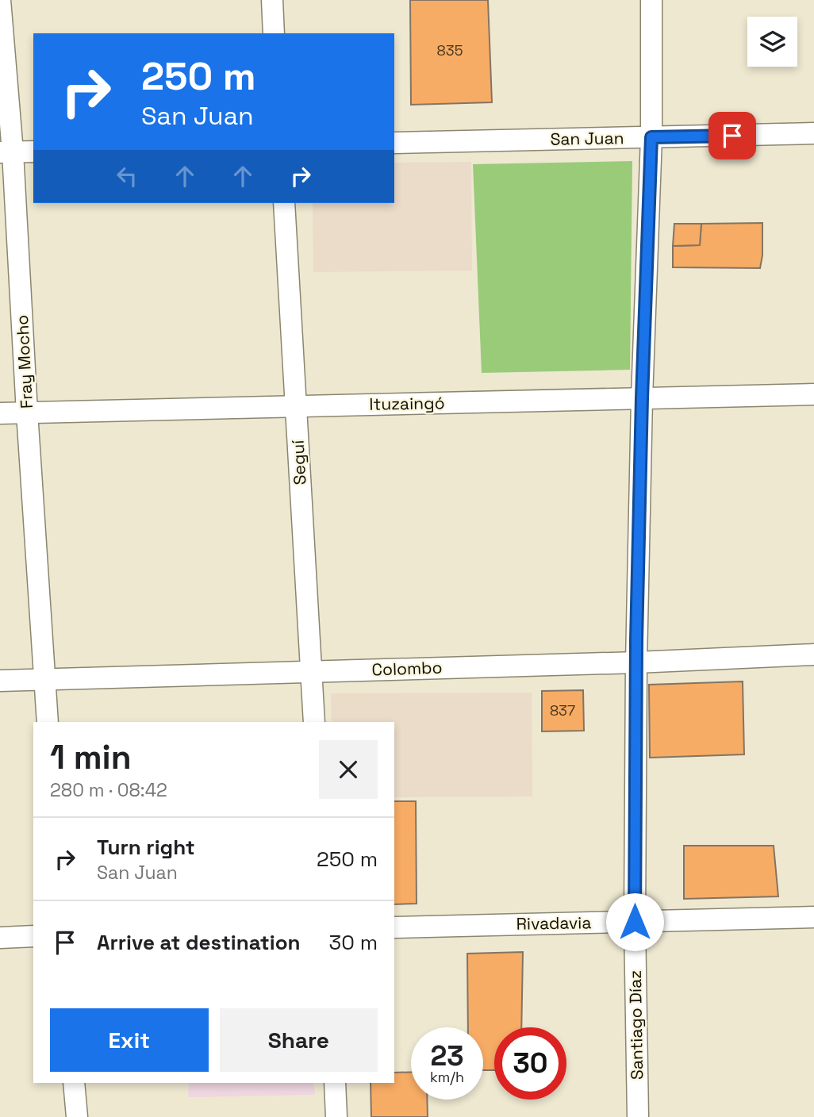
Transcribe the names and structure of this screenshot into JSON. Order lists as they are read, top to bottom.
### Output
{
  "streets": {
    "street": [
      "San Juan",
      "Fray Mocho",
      "Ituzaingó",
      "Seguí",
      "Colombo",
      "Rivadavia",
      "Santiago Díaz"
    ]
  },
  "crossings": [
    ["San Juan", "Santiago Díaz"],
    ["Fray Mocho", "Ituzaingó"],
    ["Fray Mocho", "Colombo"],
    ["Ituzaingó", "Seguí"],
    ["Ituzaingó", "Santiago Díaz"],
    ["Seguí", "Colombo"],
    ["Colombo", "Santiago Díaz"],
    ["Rivadavia", "Santiago Díaz"]
  ],
  "house_numbers": ["835", "837"],
  "page": {
    "turn": ["250 m", "San Juan"],
    "heading": ["1 min", "280 m · 08:42"],
    "list": [
      {
        "name": "Turn right",
        "note": "San Juan",
        "value": "250 m"
      },
      {
        "name": "Arrive at destination",
        "value": "30 m"
      }
    ],
    "buttons": ["Exit", "Share"],
    "speed": "23 km/h",
    "limit": "30"
  }
}
